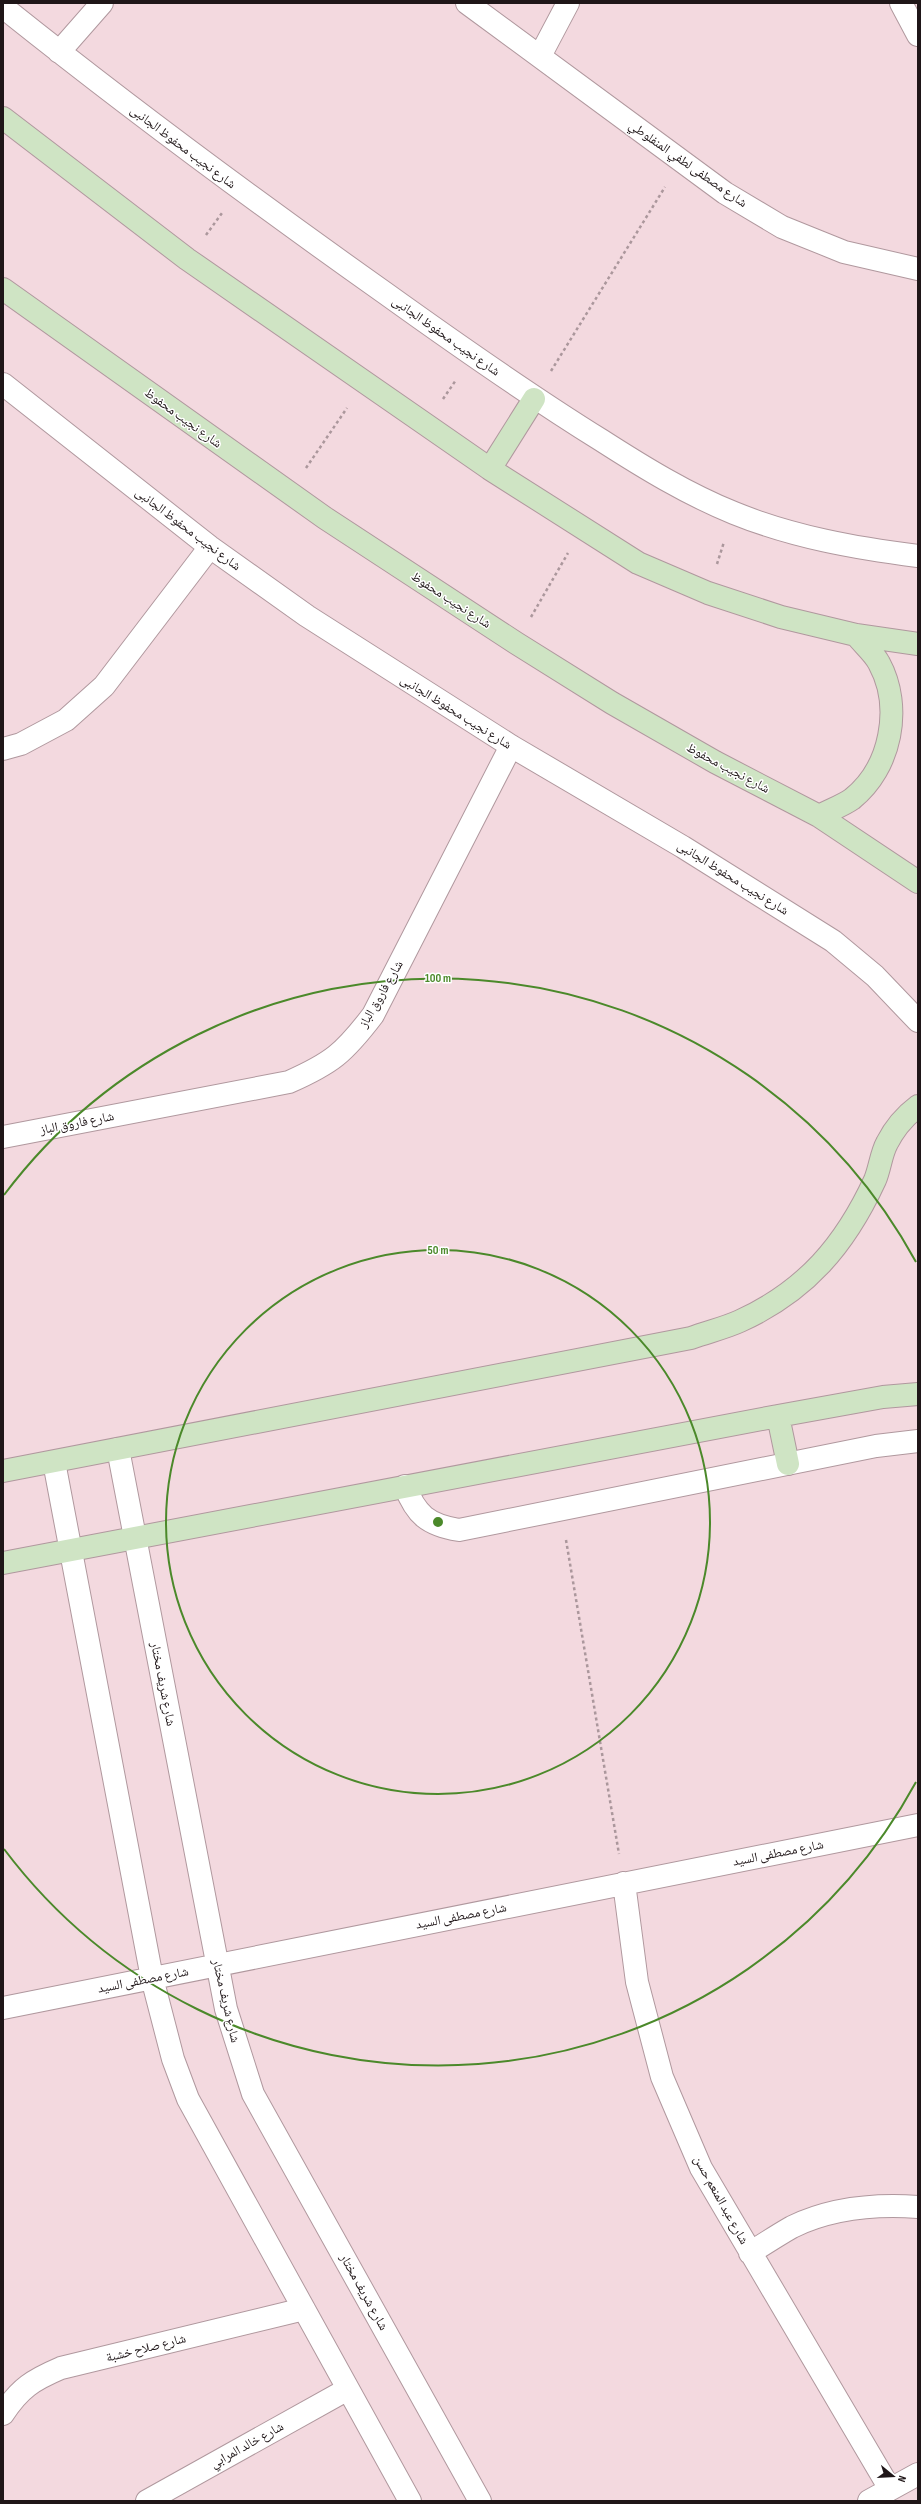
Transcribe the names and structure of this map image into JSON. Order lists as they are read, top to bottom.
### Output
{
  "streets": {
    "street": [
      "شارع نجيب محفوظ الجانبى",
      "شارع مصطفى لطفي المنفلوطي",
      "شارع نجيب محفوظ",
      "شارع فاروق الباز",
      "شارع شريف مختار",
      "شارع مصطفى السيد",
      "شارع عبد المنعم حسن",
      "شارع صلاح خشبة",
      "شارع خالد المرابي"
    ]
  },
  "crossings": [
    ["شارع نجيب محفوظ الجانبى", "شارع فاروق الباز"],
    ["شارع شريف مختار", "شارع مصطفى السيد"],
    ["شارع مصطفى السيد", "شارع عبد المنعم حسن"]
  ],
  "north": "right",
  "rings": ["100 m", "50 m"]
}
